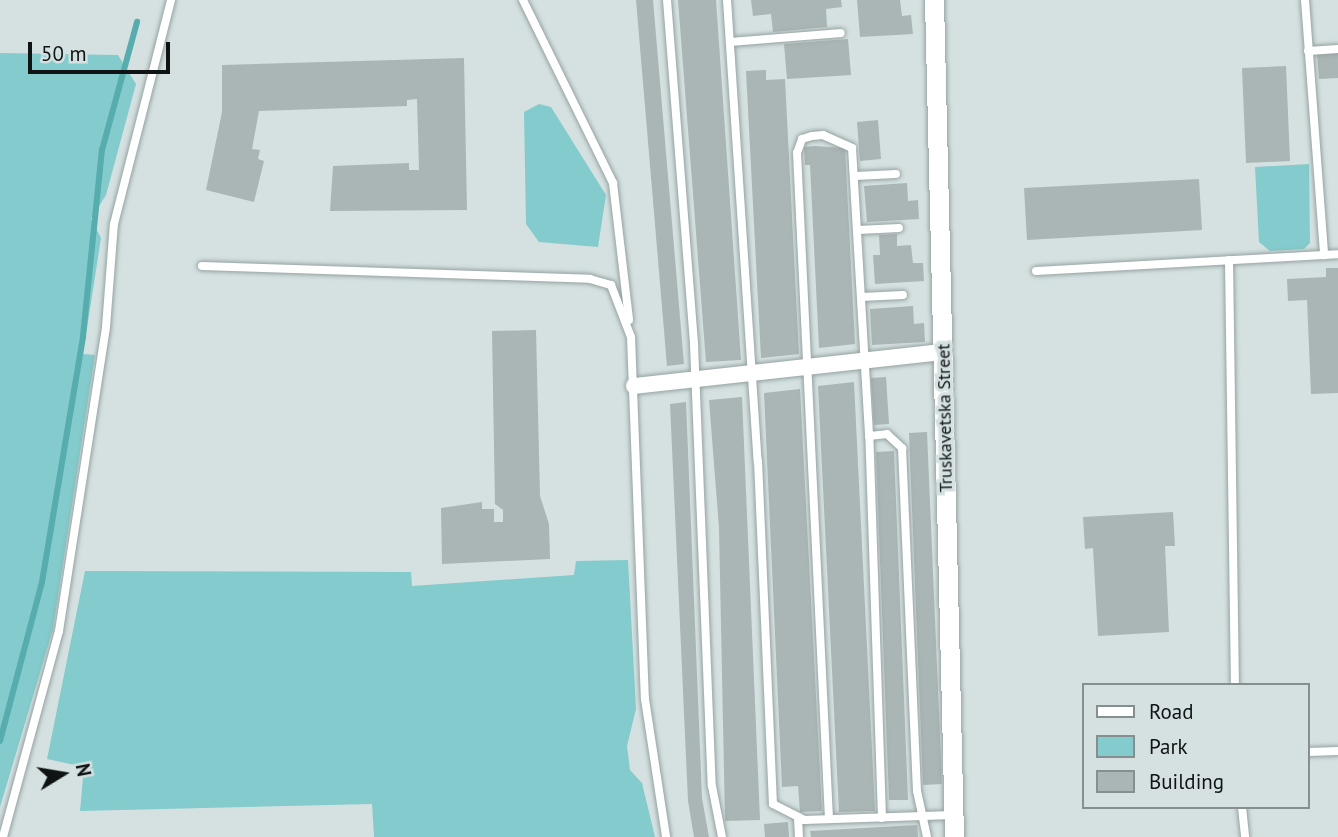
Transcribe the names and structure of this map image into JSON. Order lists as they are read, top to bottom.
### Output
{
  "streets": {
    "street": ["Truskavetska Street"]
  },
  "legend": ["Road", "Park", "Building"],
  "scale_bar": "50 m",
  "north": "right"
}
